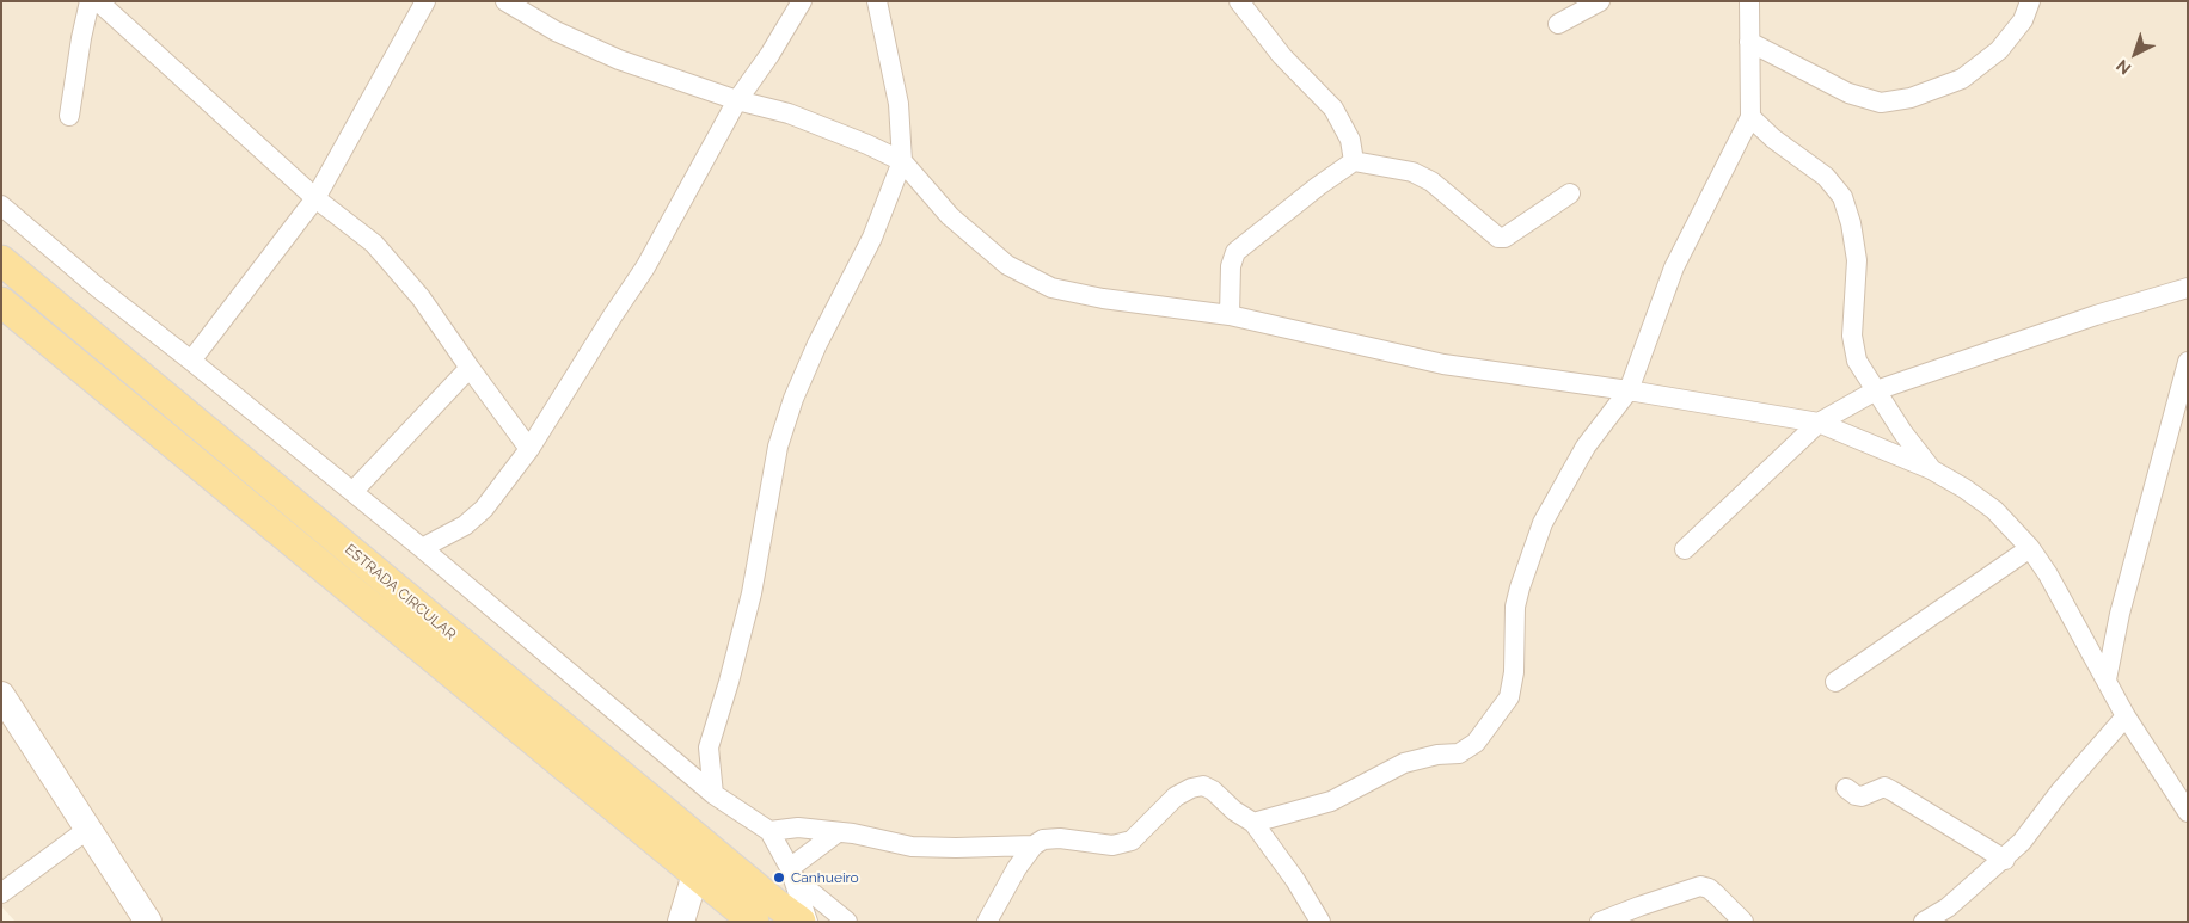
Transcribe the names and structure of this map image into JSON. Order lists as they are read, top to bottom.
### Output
{
  "streets": {
    "main road": ["ESTRADA CIRCULAR"]
  },
  "places": ["Canhueiro"],
  "north": "bottom left"
}
